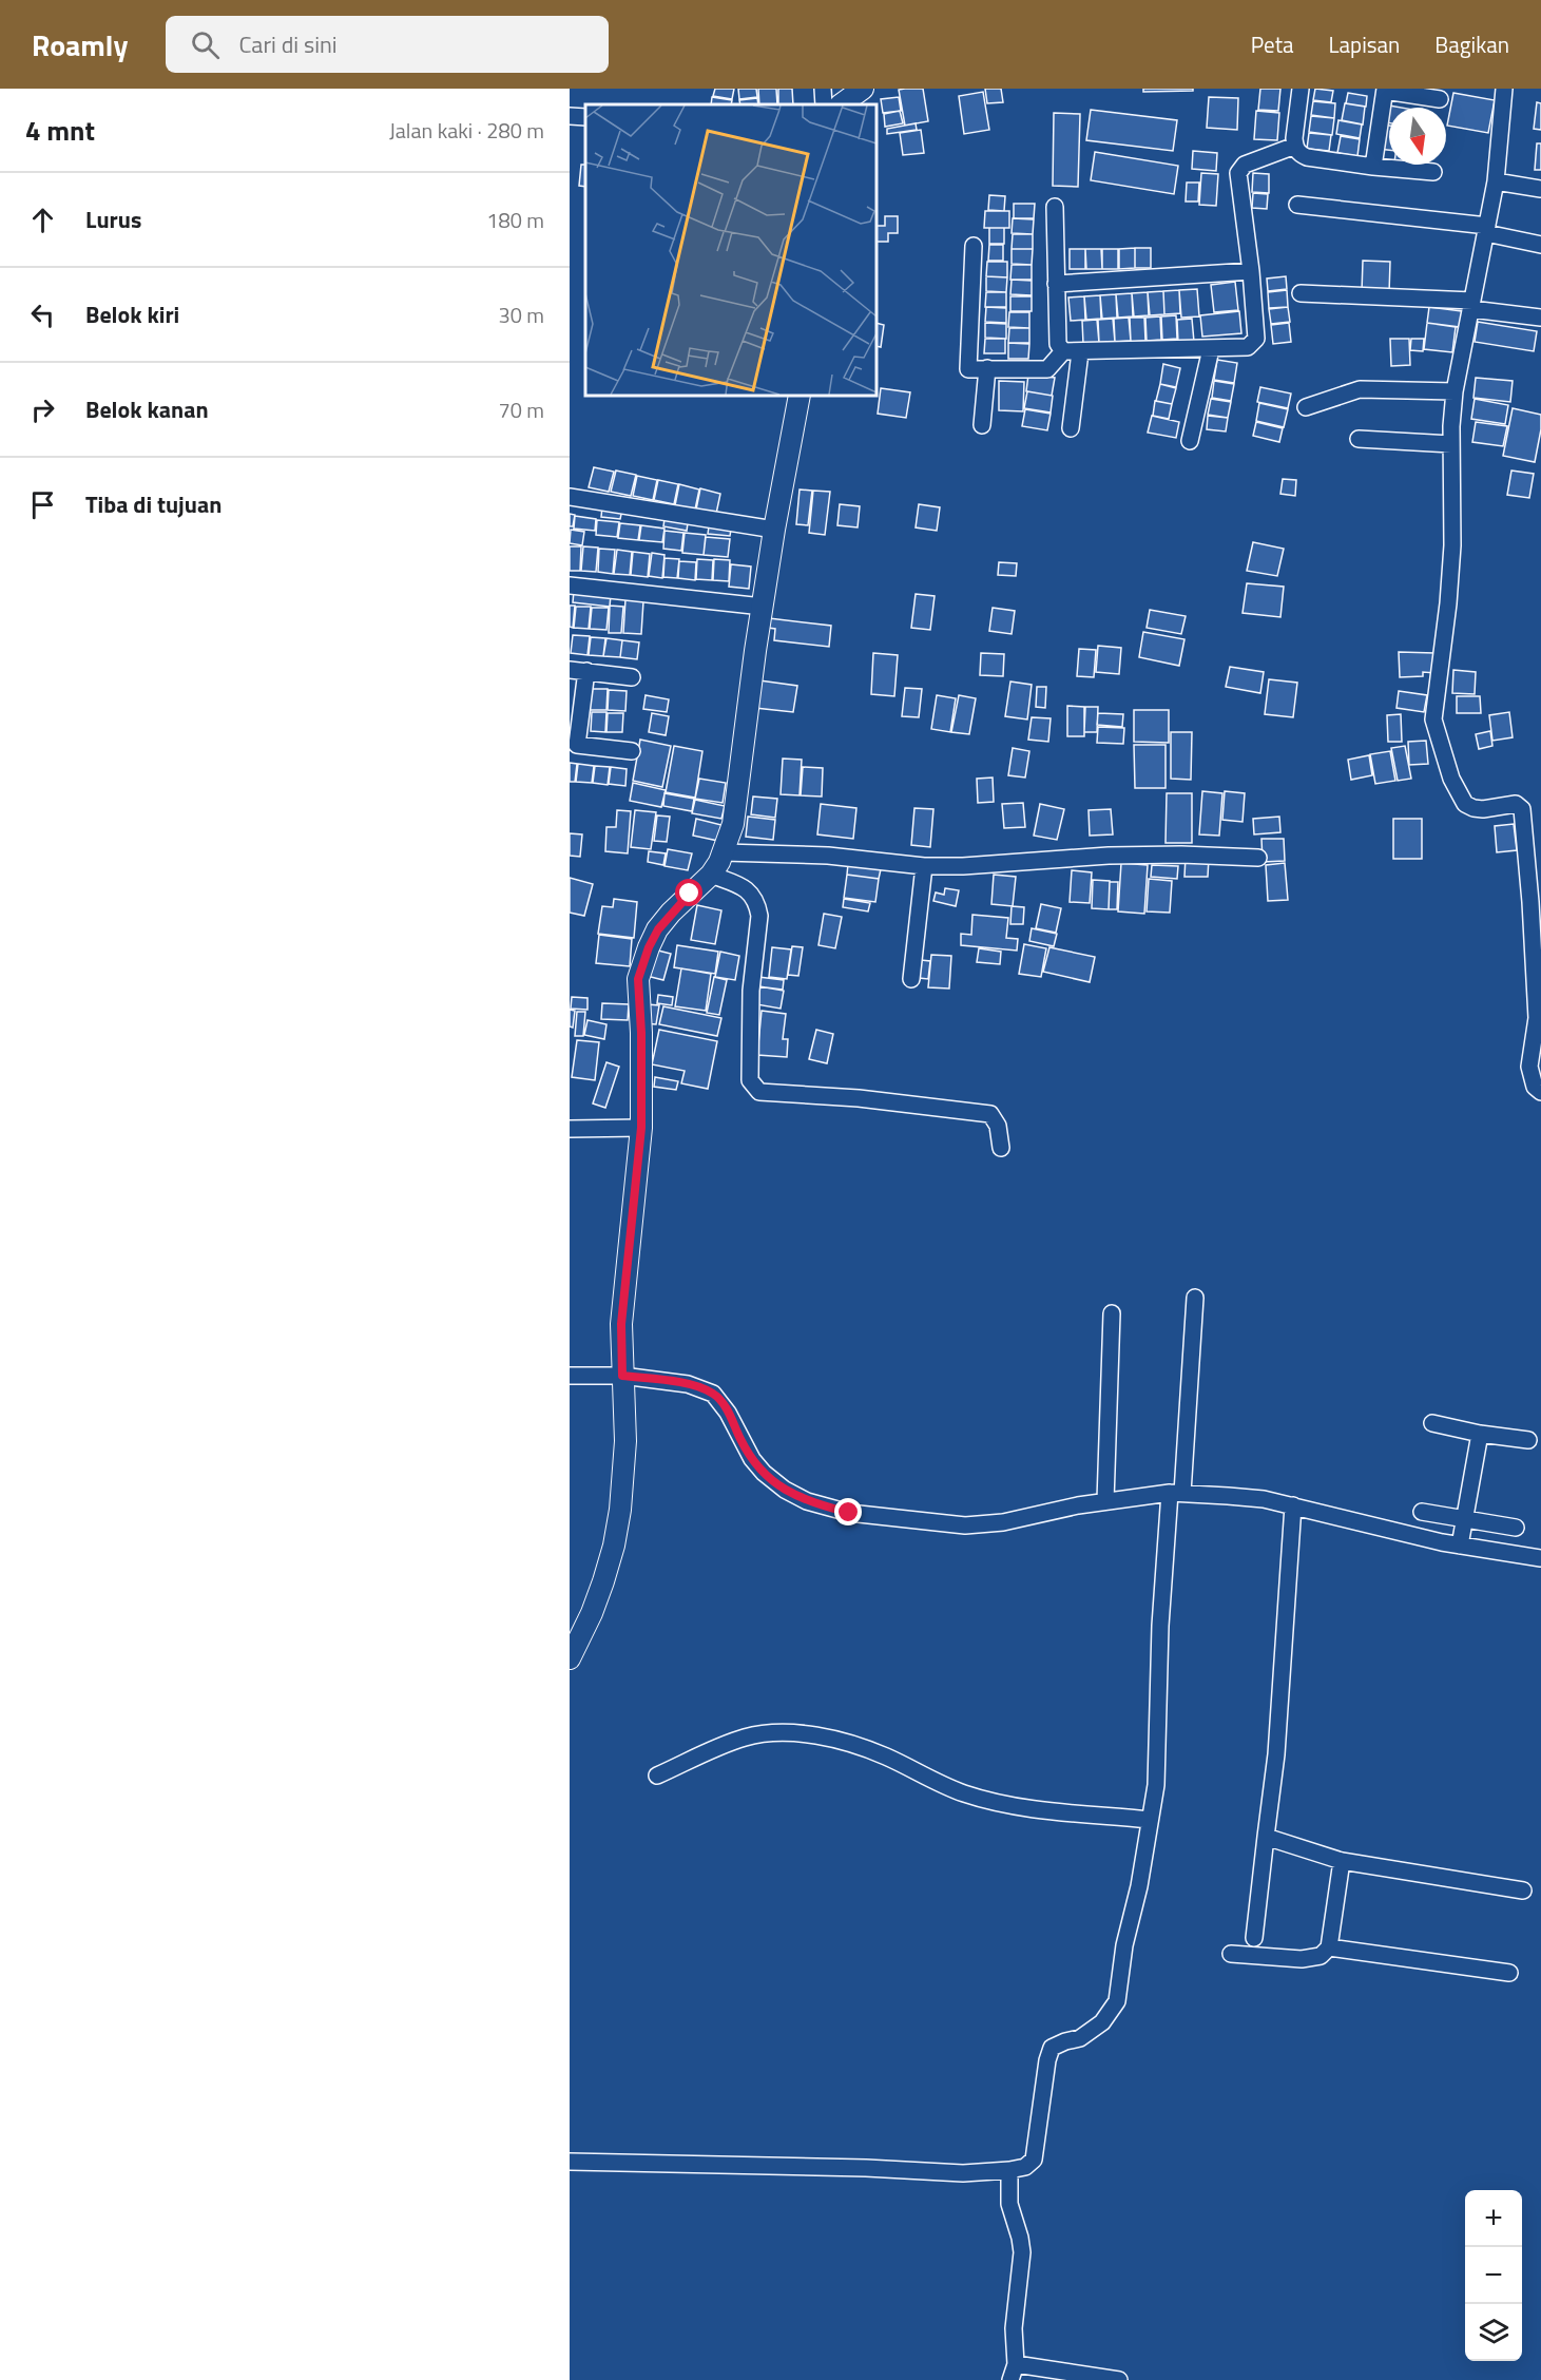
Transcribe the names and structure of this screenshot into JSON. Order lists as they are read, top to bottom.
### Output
{
  "north": "bottom",
  "page": {
    "header": "Roamly",
    "search": "Cari di sini",
    "nav": ["Peta", "Lapisan", "Bagikan"],
    "heading": ["4 mnt", "Jalan kaki · 280 m"],
    "list": [
      ["Lurus", "180 m"],
      ["Belok kiri", "30 m"],
      ["Belok kanan", "70 m"],
      "Tiba di tujuan"
    ],
    "map_buttons": ["+", "−"]
  }
}
